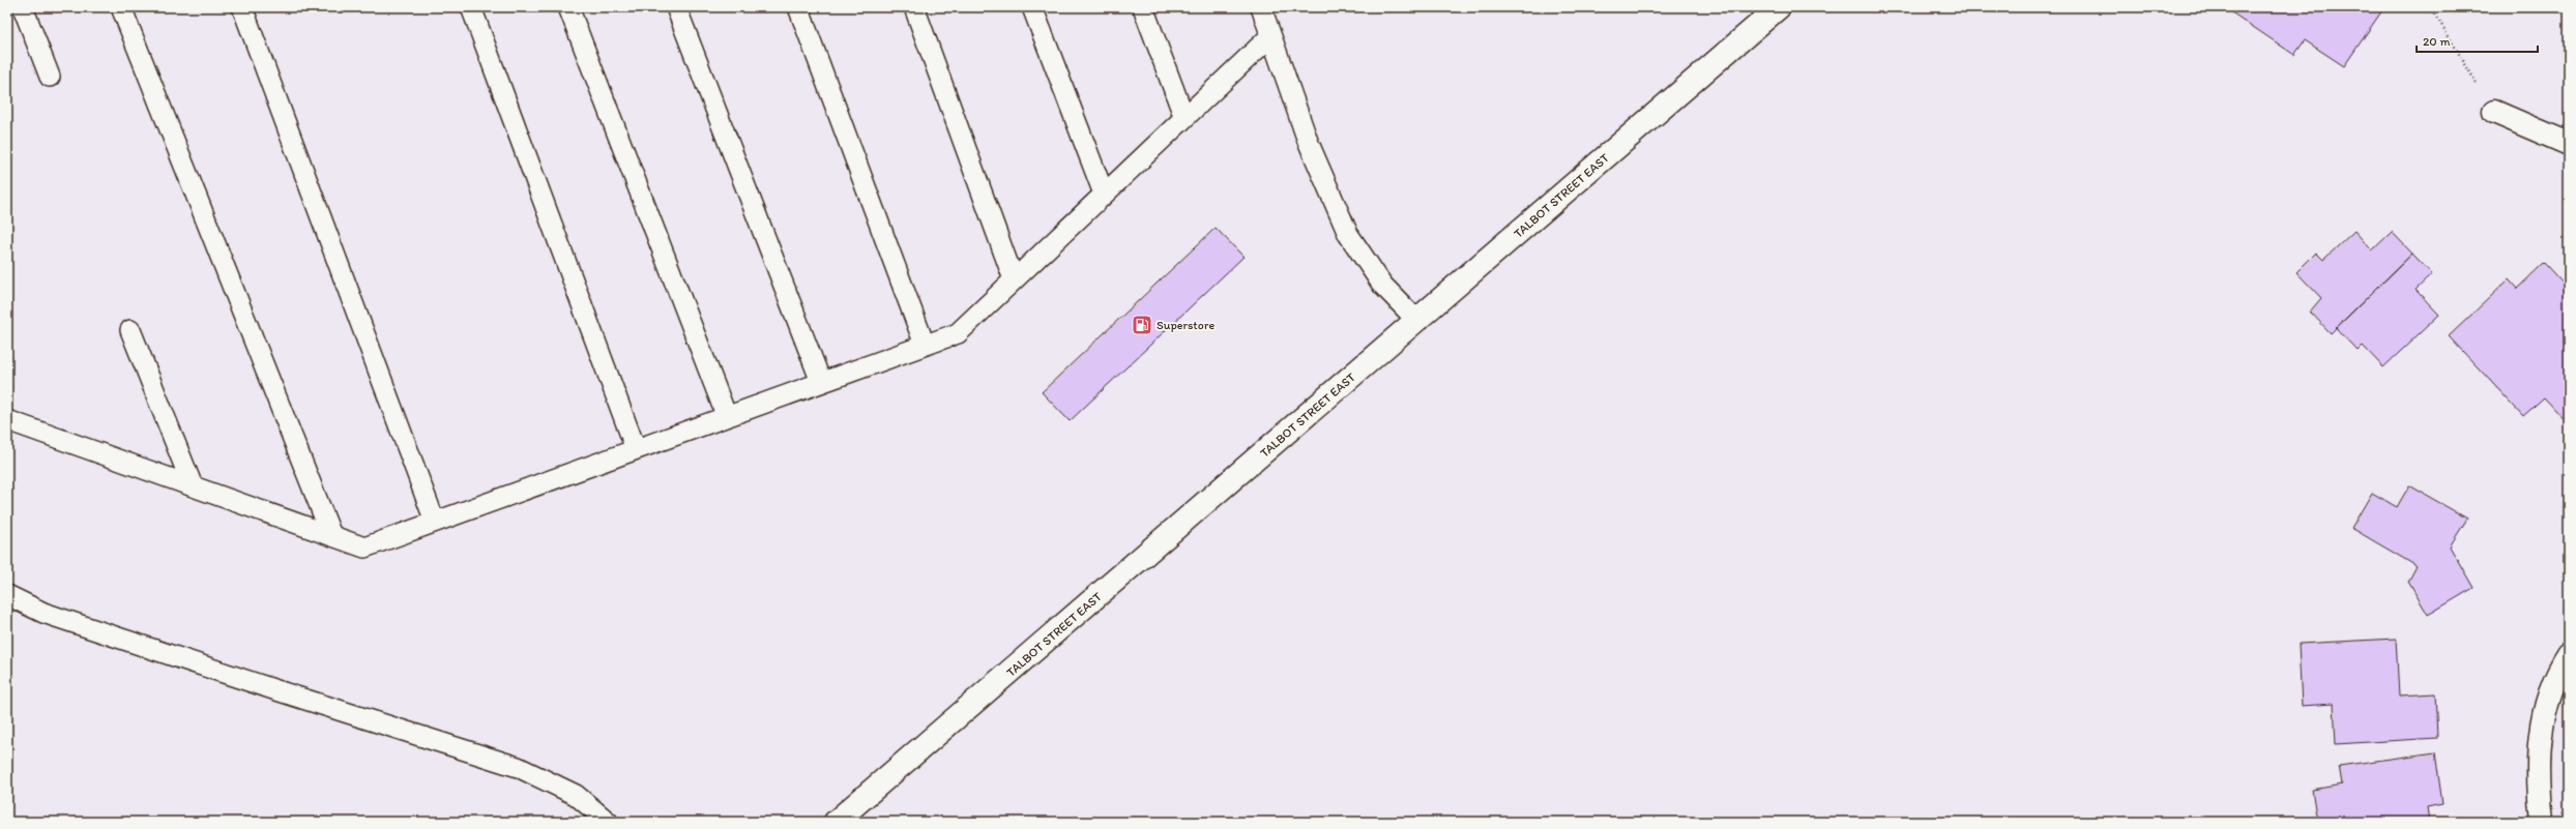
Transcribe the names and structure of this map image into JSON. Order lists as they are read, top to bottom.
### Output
{
  "streets": {
    "main road": ["TALBOT STREET EAST"]
  },
  "places": {
    "fuel station": ["Superstore"]
  },
  "scale_bar": "20 m"
}
